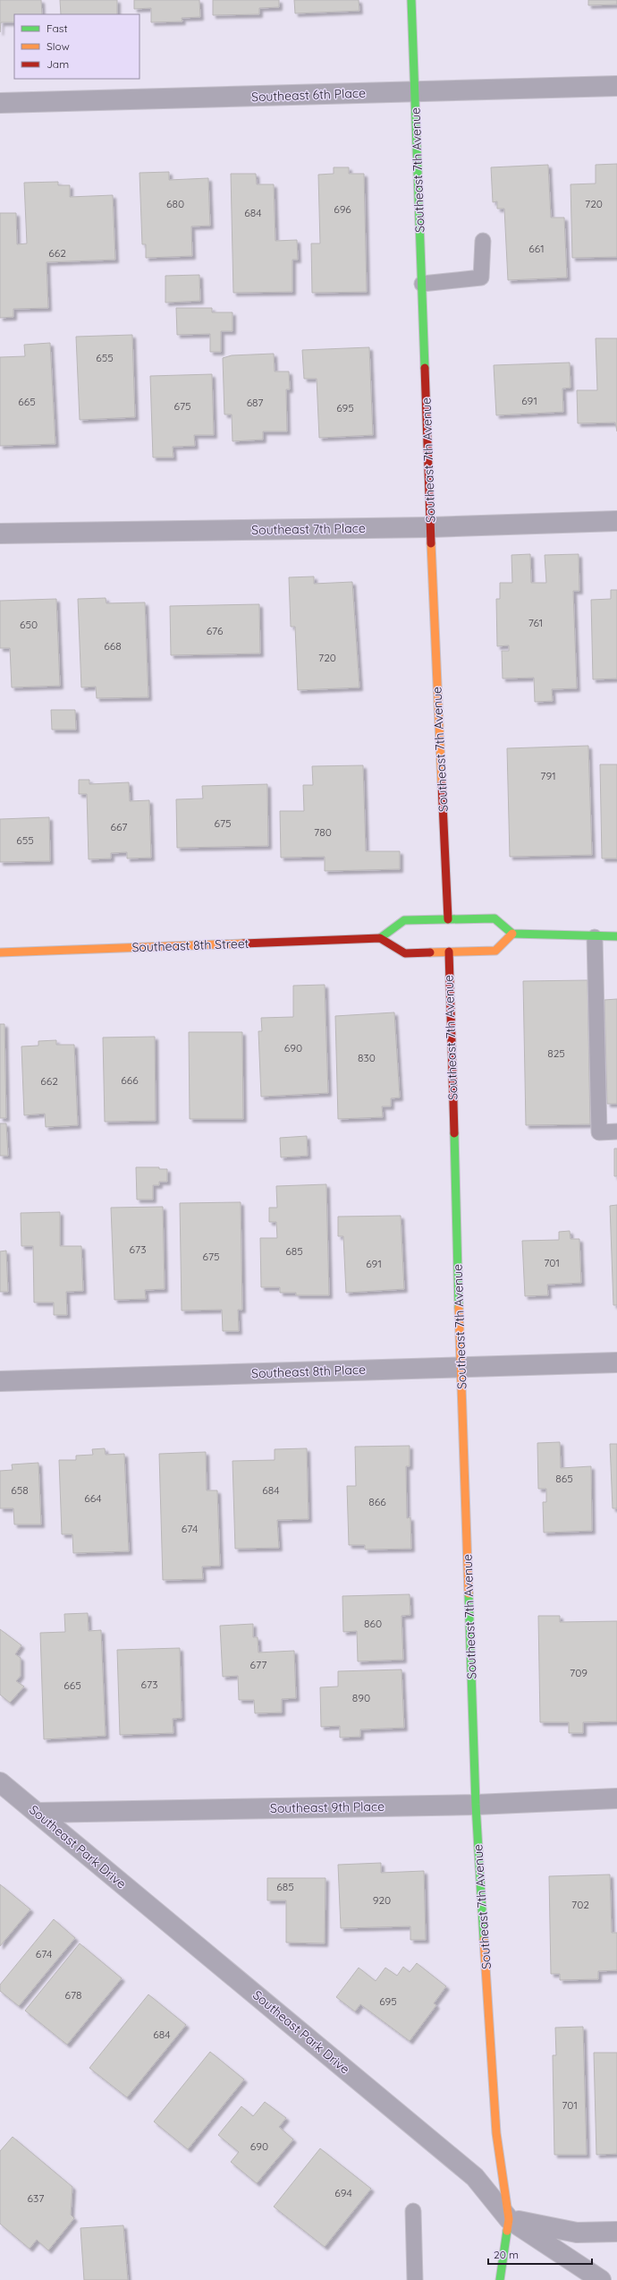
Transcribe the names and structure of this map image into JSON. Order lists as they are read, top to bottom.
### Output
{
  "streets": {
    "street": [
      "Southeast 6th Place",
      "Southeast 7th Avenue",
      "Southeast 7th Place",
      "Southeast 8th Street",
      "Southeast 8th Place",
      "Southeast 9th Place",
      "Southeast Park Drive"
    ]
  },
  "crossings": [
    ["Southeast 6th Place", "Southeast 7th Avenue"],
    ["Southeast 7th Avenue", "Southeast 7th Place"],
    ["Southeast 7th Avenue", "Southeast 8th Place"],
    ["Southeast 7th Avenue", "Southeast 9th Place"],
    ["Southeast 7th Avenue", "Southeast Park Drive"],
    ["Southeast 9th Place", "Southeast Park Drive"]
  ],
  "house_numbers": [
    "680",
    "720",
    "696",
    "684",
    "661",
    "662",
    "655",
    "691",
    "665",
    "687",
    "675",
    "695",
    "761",
    "650",
    "676",
    "668",
    "720",
    "791",
    "675",
    "667",
    "780",
    "655",
    "690",
    "825",
    "830",
    "666",
    "662",
    "673",
    "685",
    "675",
    "701",
    "691",
    "865",
    "658",
    "684",
    "664",
    "866",
    "674",
    "860",
    "677",
    "709",
    "673",
    "665",
    "890",
    "685",
    "920",
    "702",
    "674",
    "678",
    "695",
    "684",
    "701",
    "690",
    "694",
    "637"
  ],
  "legend": ["Fast", "Slow", "Jam"],
  "scale_bar": "20 m"
}
